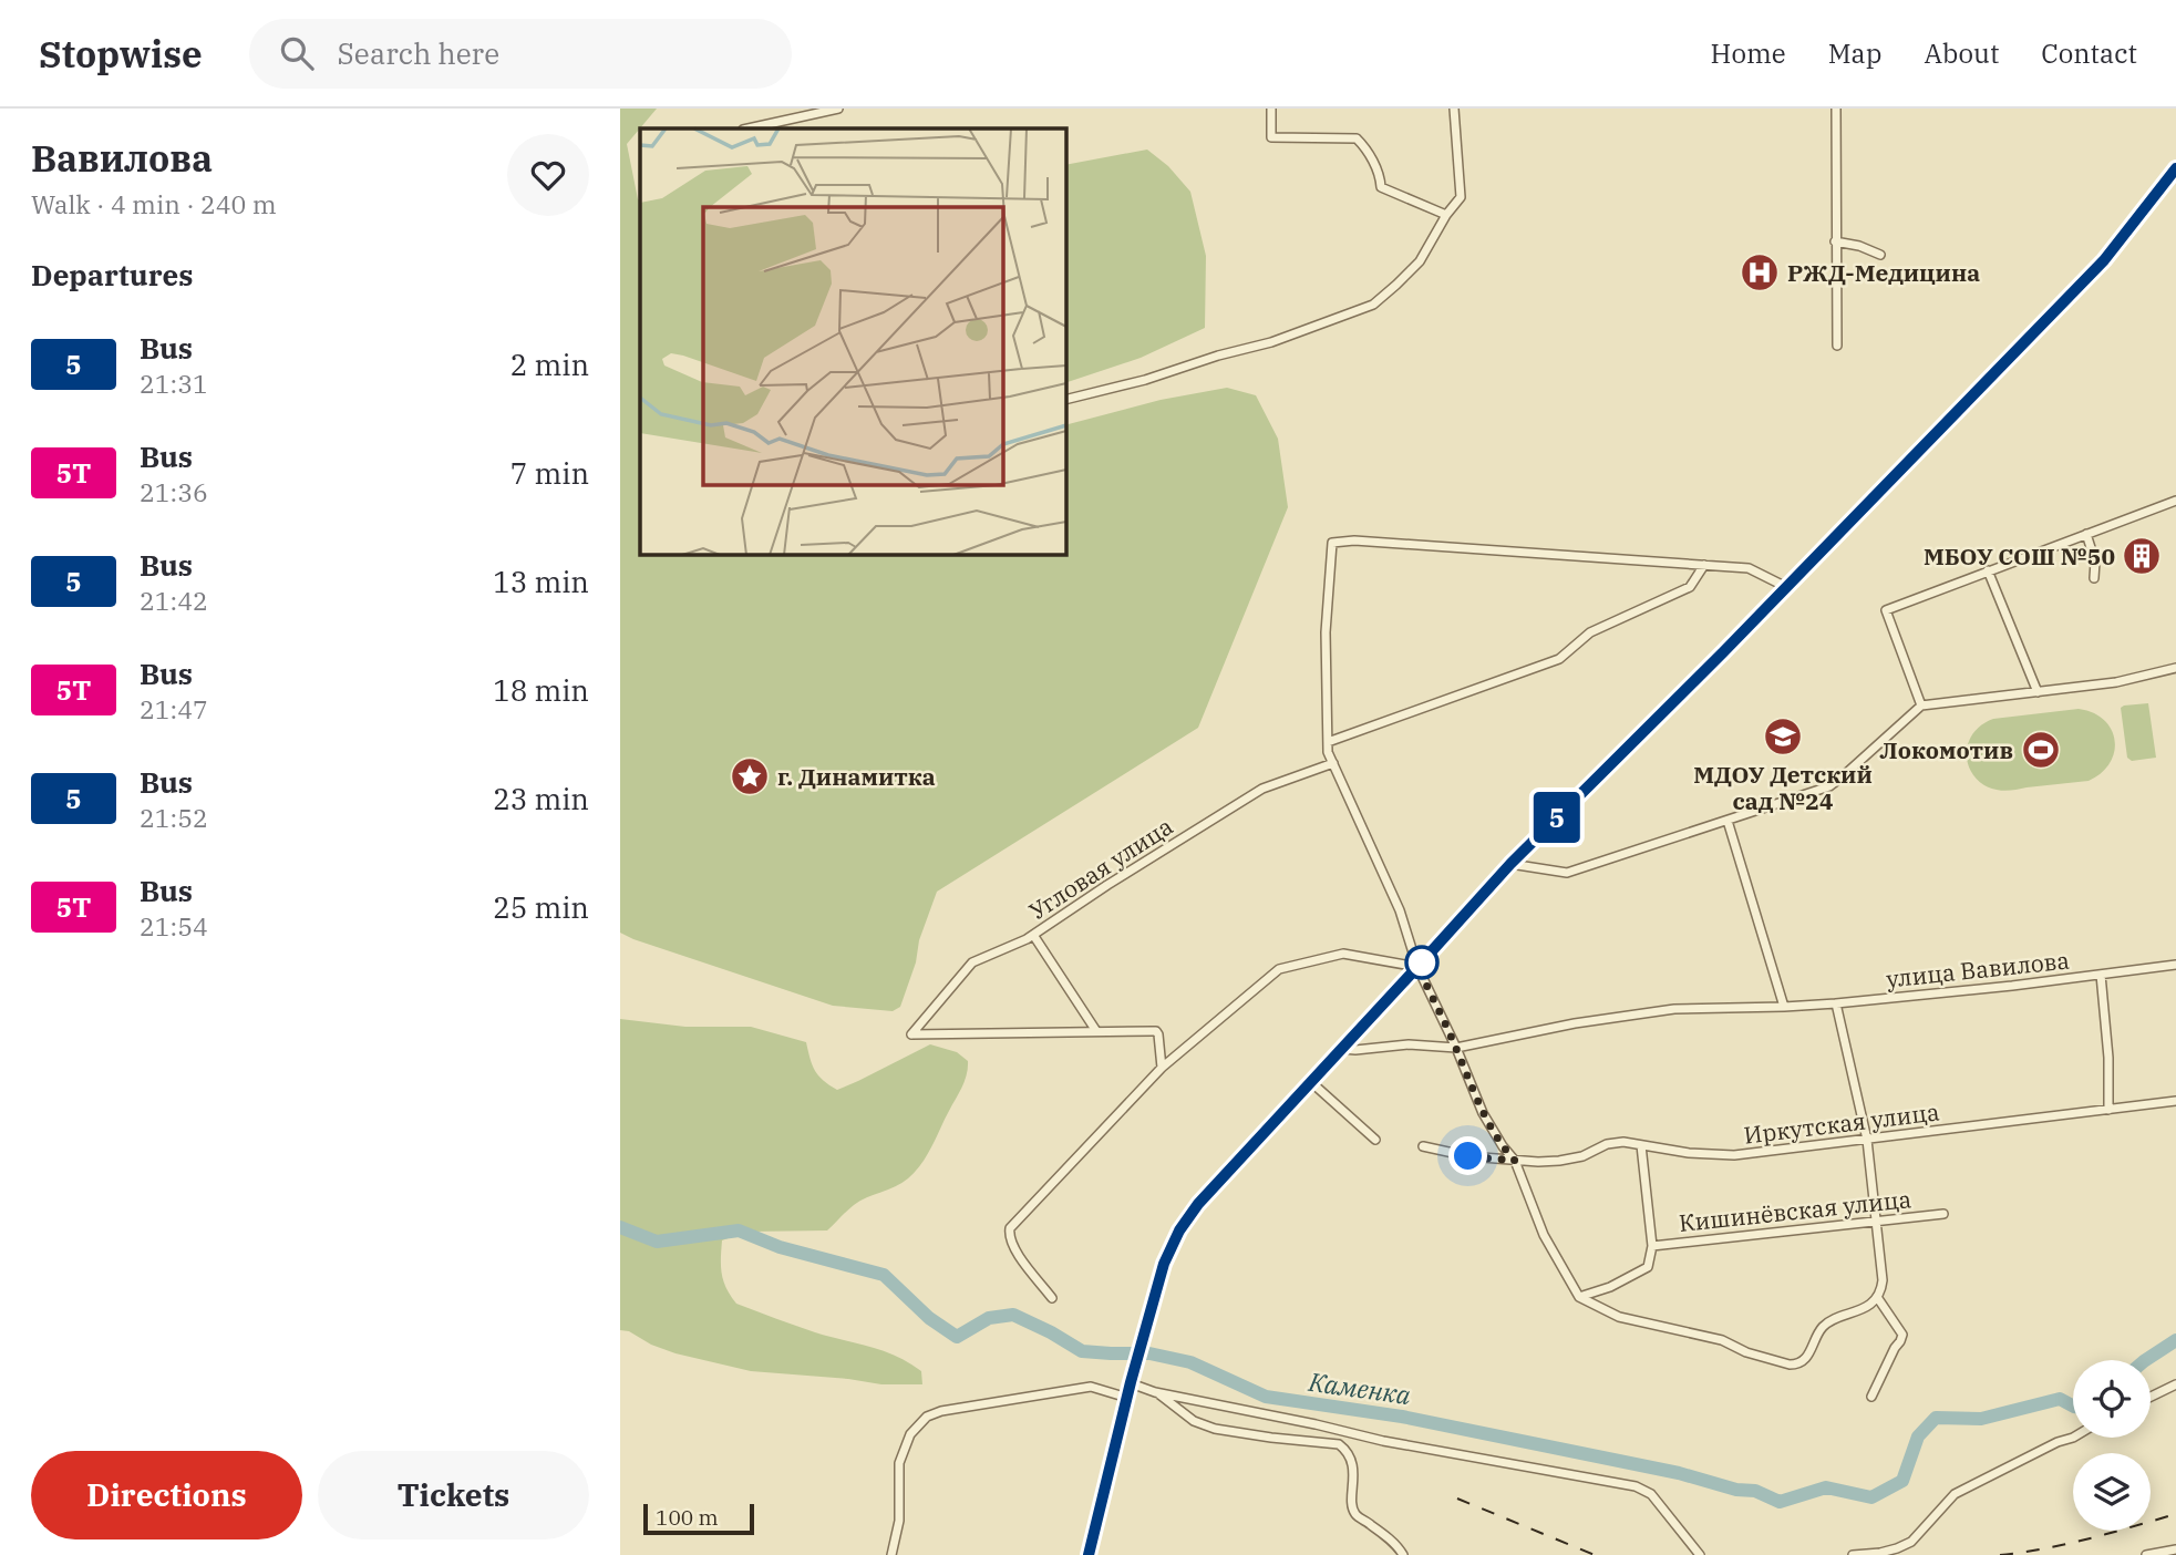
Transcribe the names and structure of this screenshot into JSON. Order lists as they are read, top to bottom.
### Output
{
  "streets": {
    "street": [
      "Угловая улица",
      "улица Вавилова",
      "Иркутская улица",
      "Кишинёвская улица"
    ]
  },
  "water": ["Каменка"],
  "places": {
    "hospital": ["РЖД-Медицина"],
    "building": ["МБОУ СОШ №50"],
    "school or university": ["МДОУ Детский сад №24"],
    "sports": ["Локомотив"],
    "place": ["г. Динамитка"]
  },
  "lines": ["bus line 5"],
  "scale_bar": "100 m",
  "page": {
    "header": "Stopwise",
    "search": "Search here",
    "nav": [
      "Home",
      "Map",
      "About",
      "Contact"
    ],
    "heading": [
      ["Вавилова", "Walk · 4 min · 240 m"],
      "Departures"
    ],
    "on_map": "5",
    "list": [
      {
        "mark": "5",
        "name": "Bus",
        "note": "21:31",
        "value": "2 min"
      },
      {
        "mark": "5Т",
        "name": "Bus",
        "note": "21:36",
        "value": "7 min"
      },
      {
        "mark": "5",
        "name": "Bus",
        "note": "21:42",
        "value": "13 min"
      },
      {
        "mark": "5Т",
        "name": "Bus",
        "note": "21:47",
        "value": "18 min"
      },
      {
        "mark": "5",
        "name": "Bus",
        "note": "21:52",
        "value": "23 min"
      },
      {
        "mark": "5Т",
        "name": "Bus",
        "note": "21:54",
        "value": "25 min"
      }
    ],
    "buttons": ["Directions", "Tickets"],
    "scale": "100 m"
  }
}
